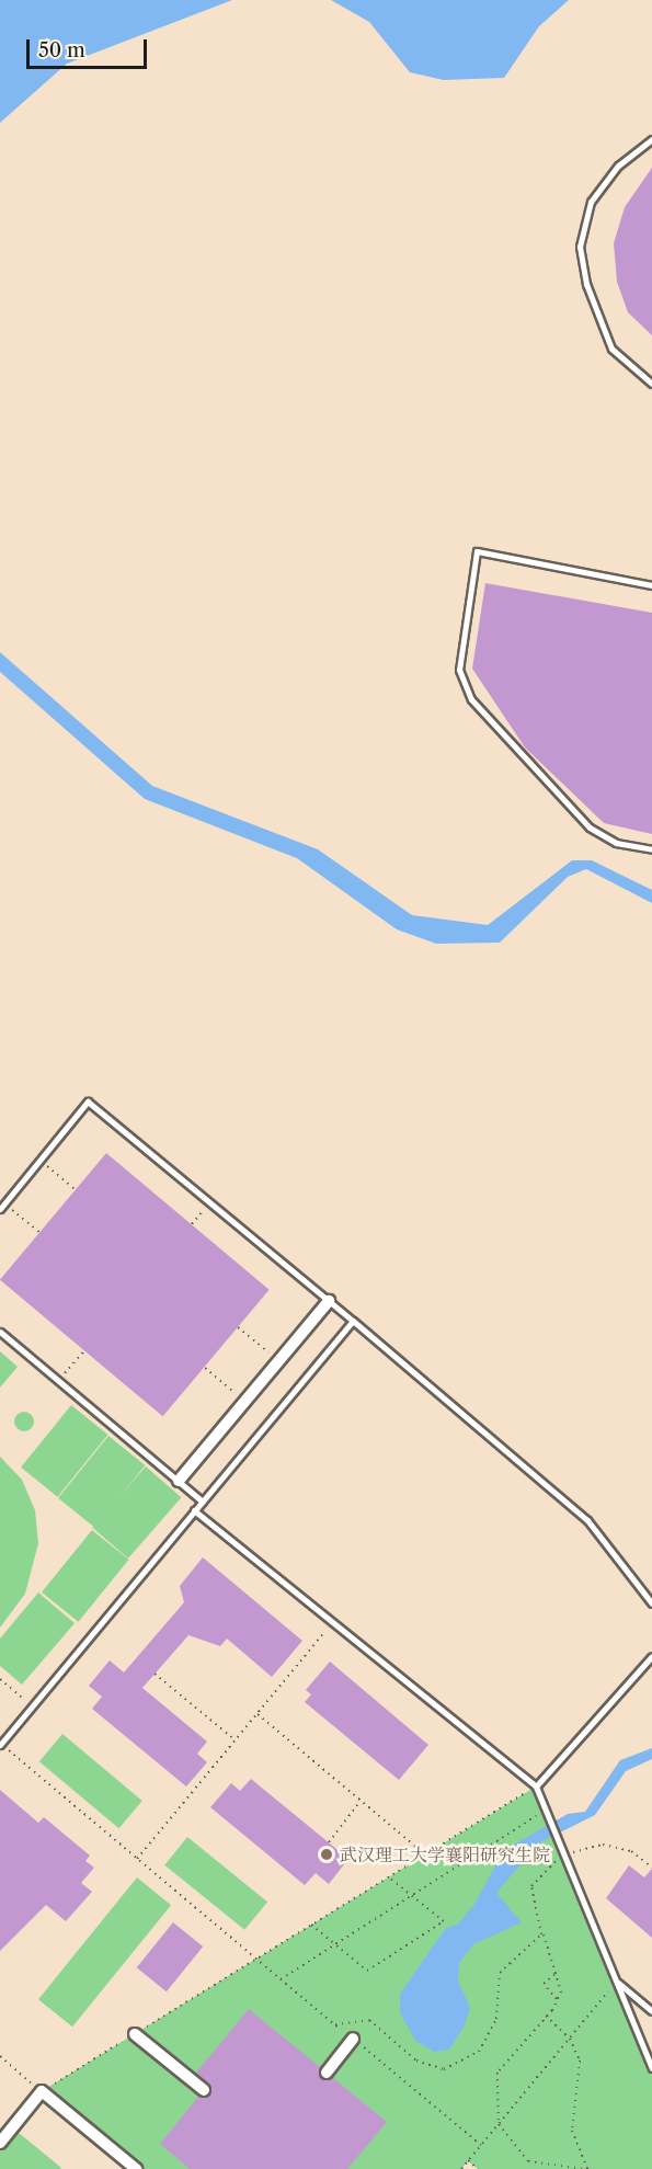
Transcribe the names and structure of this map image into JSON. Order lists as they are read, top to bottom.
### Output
{
  "places": ["武汉理工大学襄阳研究生院"],
  "scale_bar": "50 m"
}
